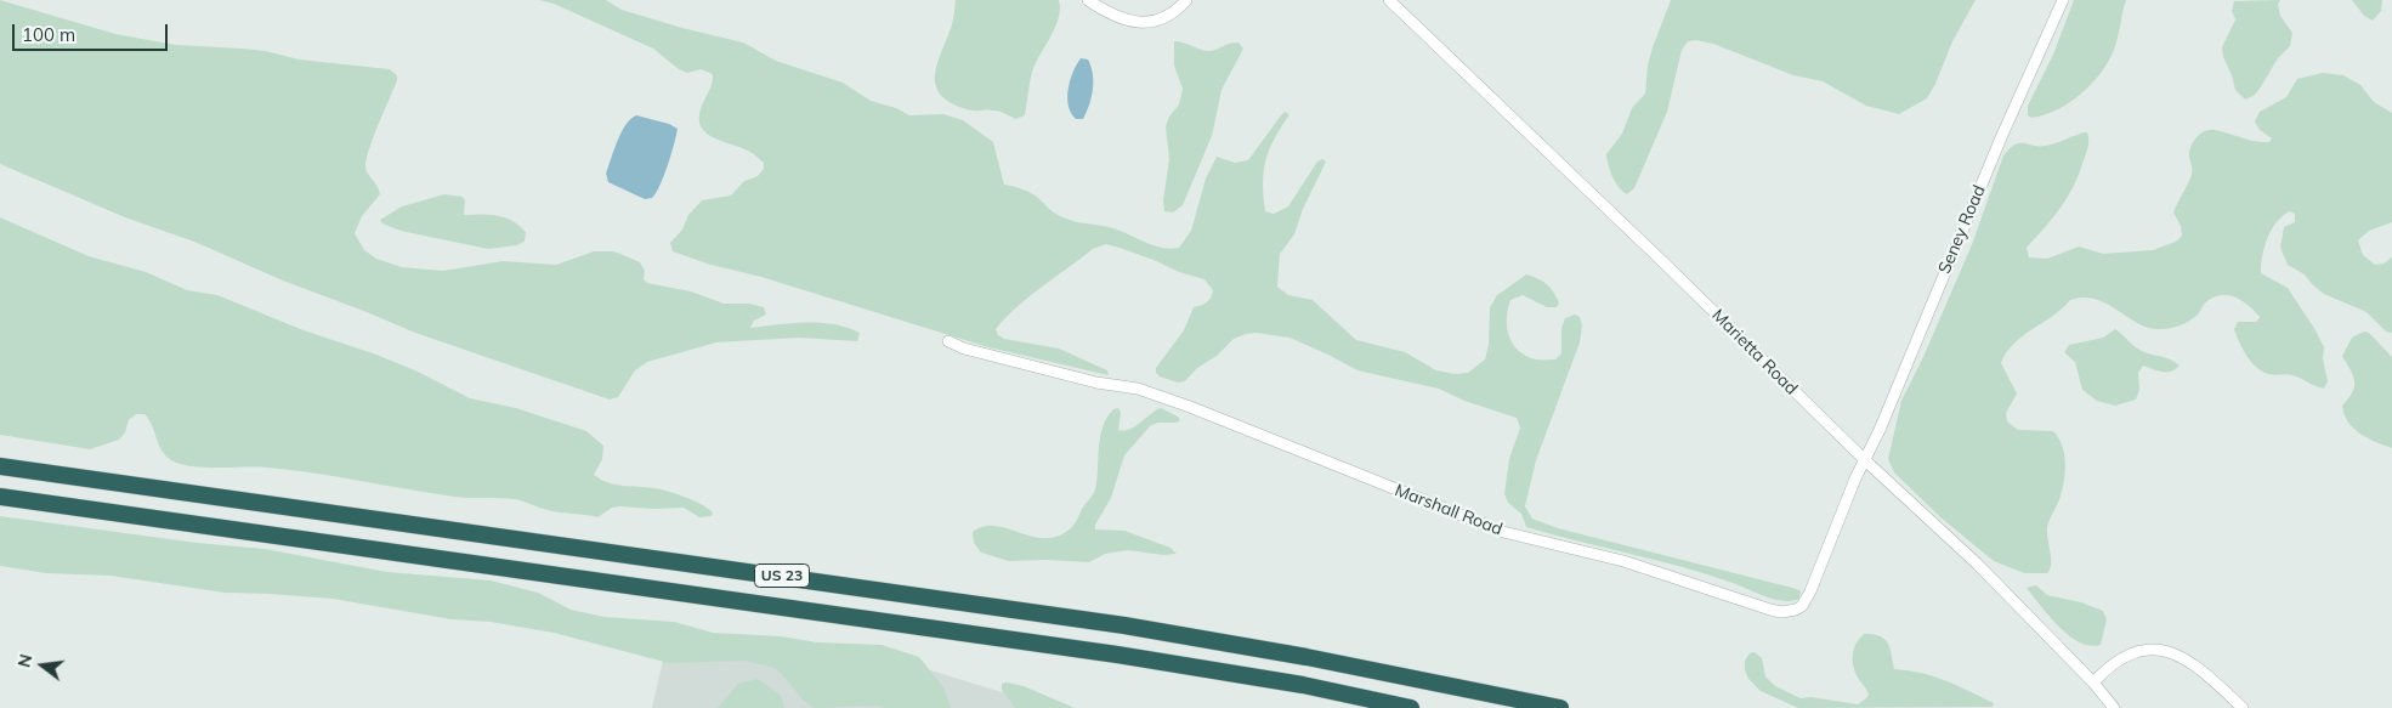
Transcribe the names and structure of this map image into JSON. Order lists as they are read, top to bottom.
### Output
{
  "streets": {
    "highway": ["US 23"],
    "street": ["Seney Road", "Marietta Road", "Marshall Road"]
  },
  "crossings": [
    ["Seney Road", "Marietta Road"],
    ["Seney Road", "Marshall Road"],
    ["Marietta Road", "Marshall Road"]
  ],
  "scale_bar": "100 m",
  "north": "left"
}
